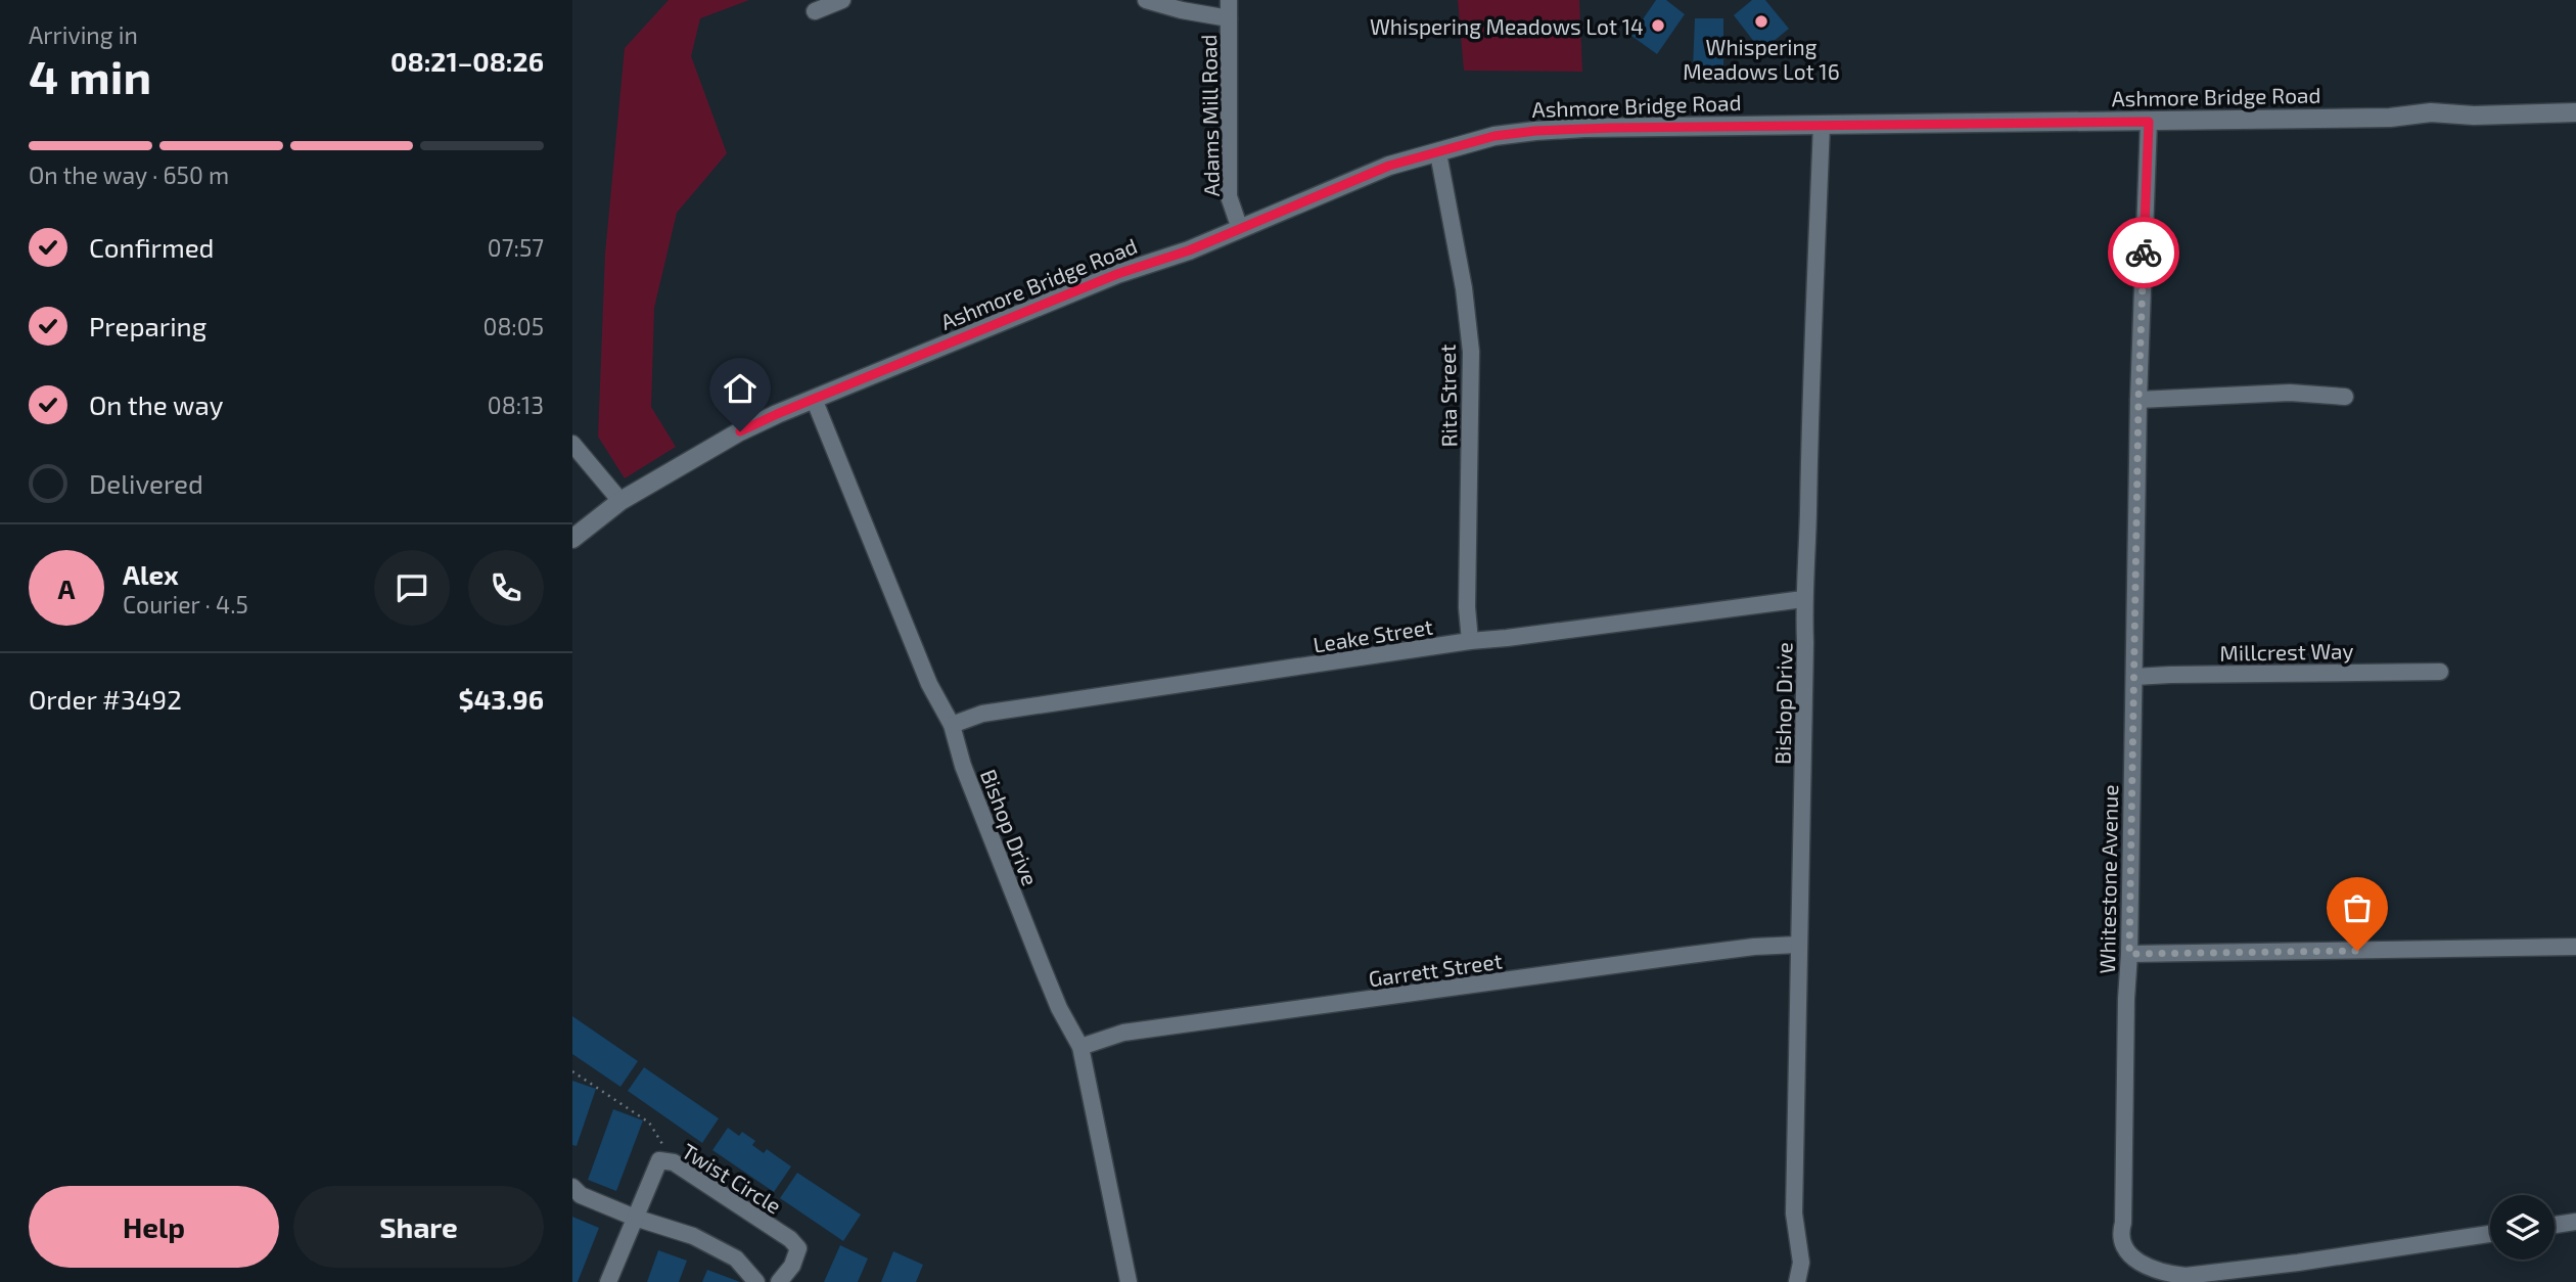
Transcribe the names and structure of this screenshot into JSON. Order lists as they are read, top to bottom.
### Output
{
  "streets": {
    "main road": ["Ashmore Bridge Road"],
    "street": [
      "Adams Mill Road",
      "Rita Street",
      "Leake Street",
      "Millcrest Way",
      "Bishop Drive",
      "Whitestone Avenue",
      "Garrett Street",
      "Twist Circle"
    ]
  },
  "crossings": [
    ["Ashmore Bridge Road", "Adams Mill Road"],
    ["Ashmore Bridge Road", "Rita Street"],
    ["Ashmore Bridge Road", "Bishop Drive"],
    ["Ashmore Bridge Road", "Whitestone Avenue"],
    ["Rita Street", "Leake Street"],
    ["Leake Street", "Bishop Drive"],
    ["Millcrest Way", "Whitestone Avenue"],
    ["Bishop Drive", "Garrett Street"]
  ],
  "places": ["Whispering Meadows Lot 16", "Whispering Meadows Lot 14"],
  "page": {
    "heading": ["4 min", "Arriving in", "08:21–08:26"],
    "panel": [
      "Alex",
      "Courier · 4.5",
      "Order #3492",
      "$43.96"
    ],
    "bar": "On the way · 650 m",
    "list": [
      ["Confirmed", "07:57"],
      ["Preparing", "08:05"],
      ["On the way", "08:13"],
      "Delivered"
    ],
    "round": "A",
    "buttons": ["Help", "Share"]
  }
}
